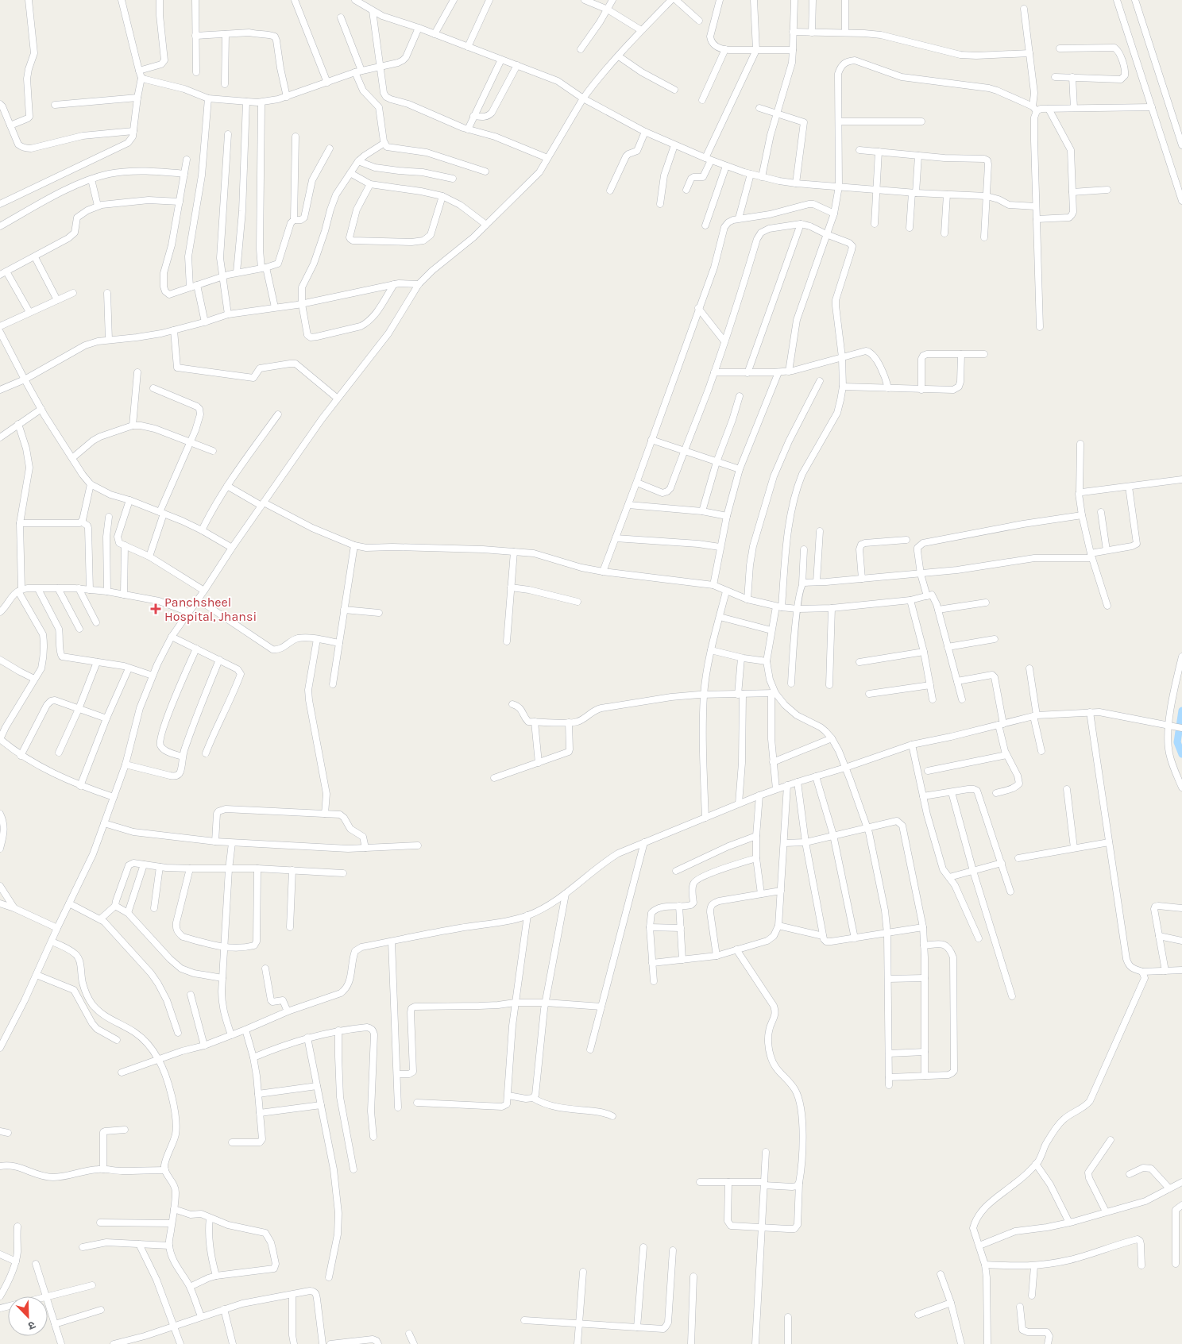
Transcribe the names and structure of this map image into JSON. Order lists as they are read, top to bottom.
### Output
{
  "places": {
    "health": ["Panchsheel Hospital, Jhansi"]
  },
  "north": "bottom right"
}
